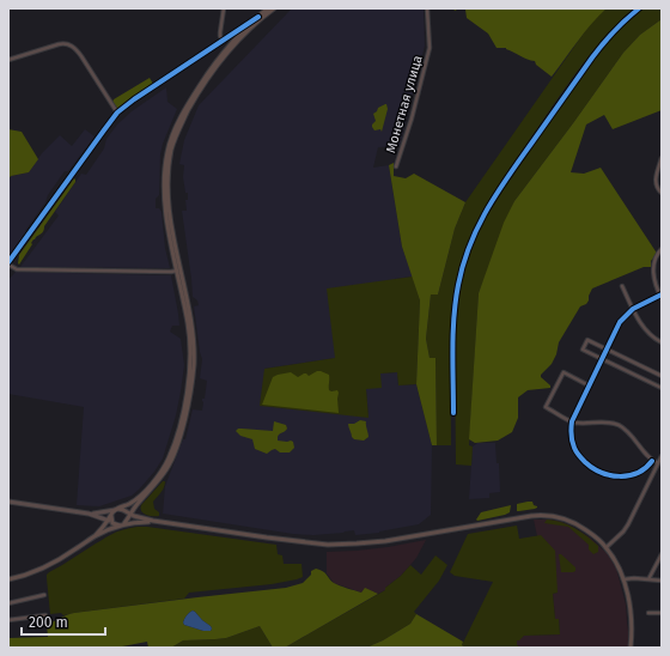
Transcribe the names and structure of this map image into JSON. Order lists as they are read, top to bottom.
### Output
{
  "streets": {
    "street": ["Монетная улица"]
  },
  "scale_bar": "200 m"
}
